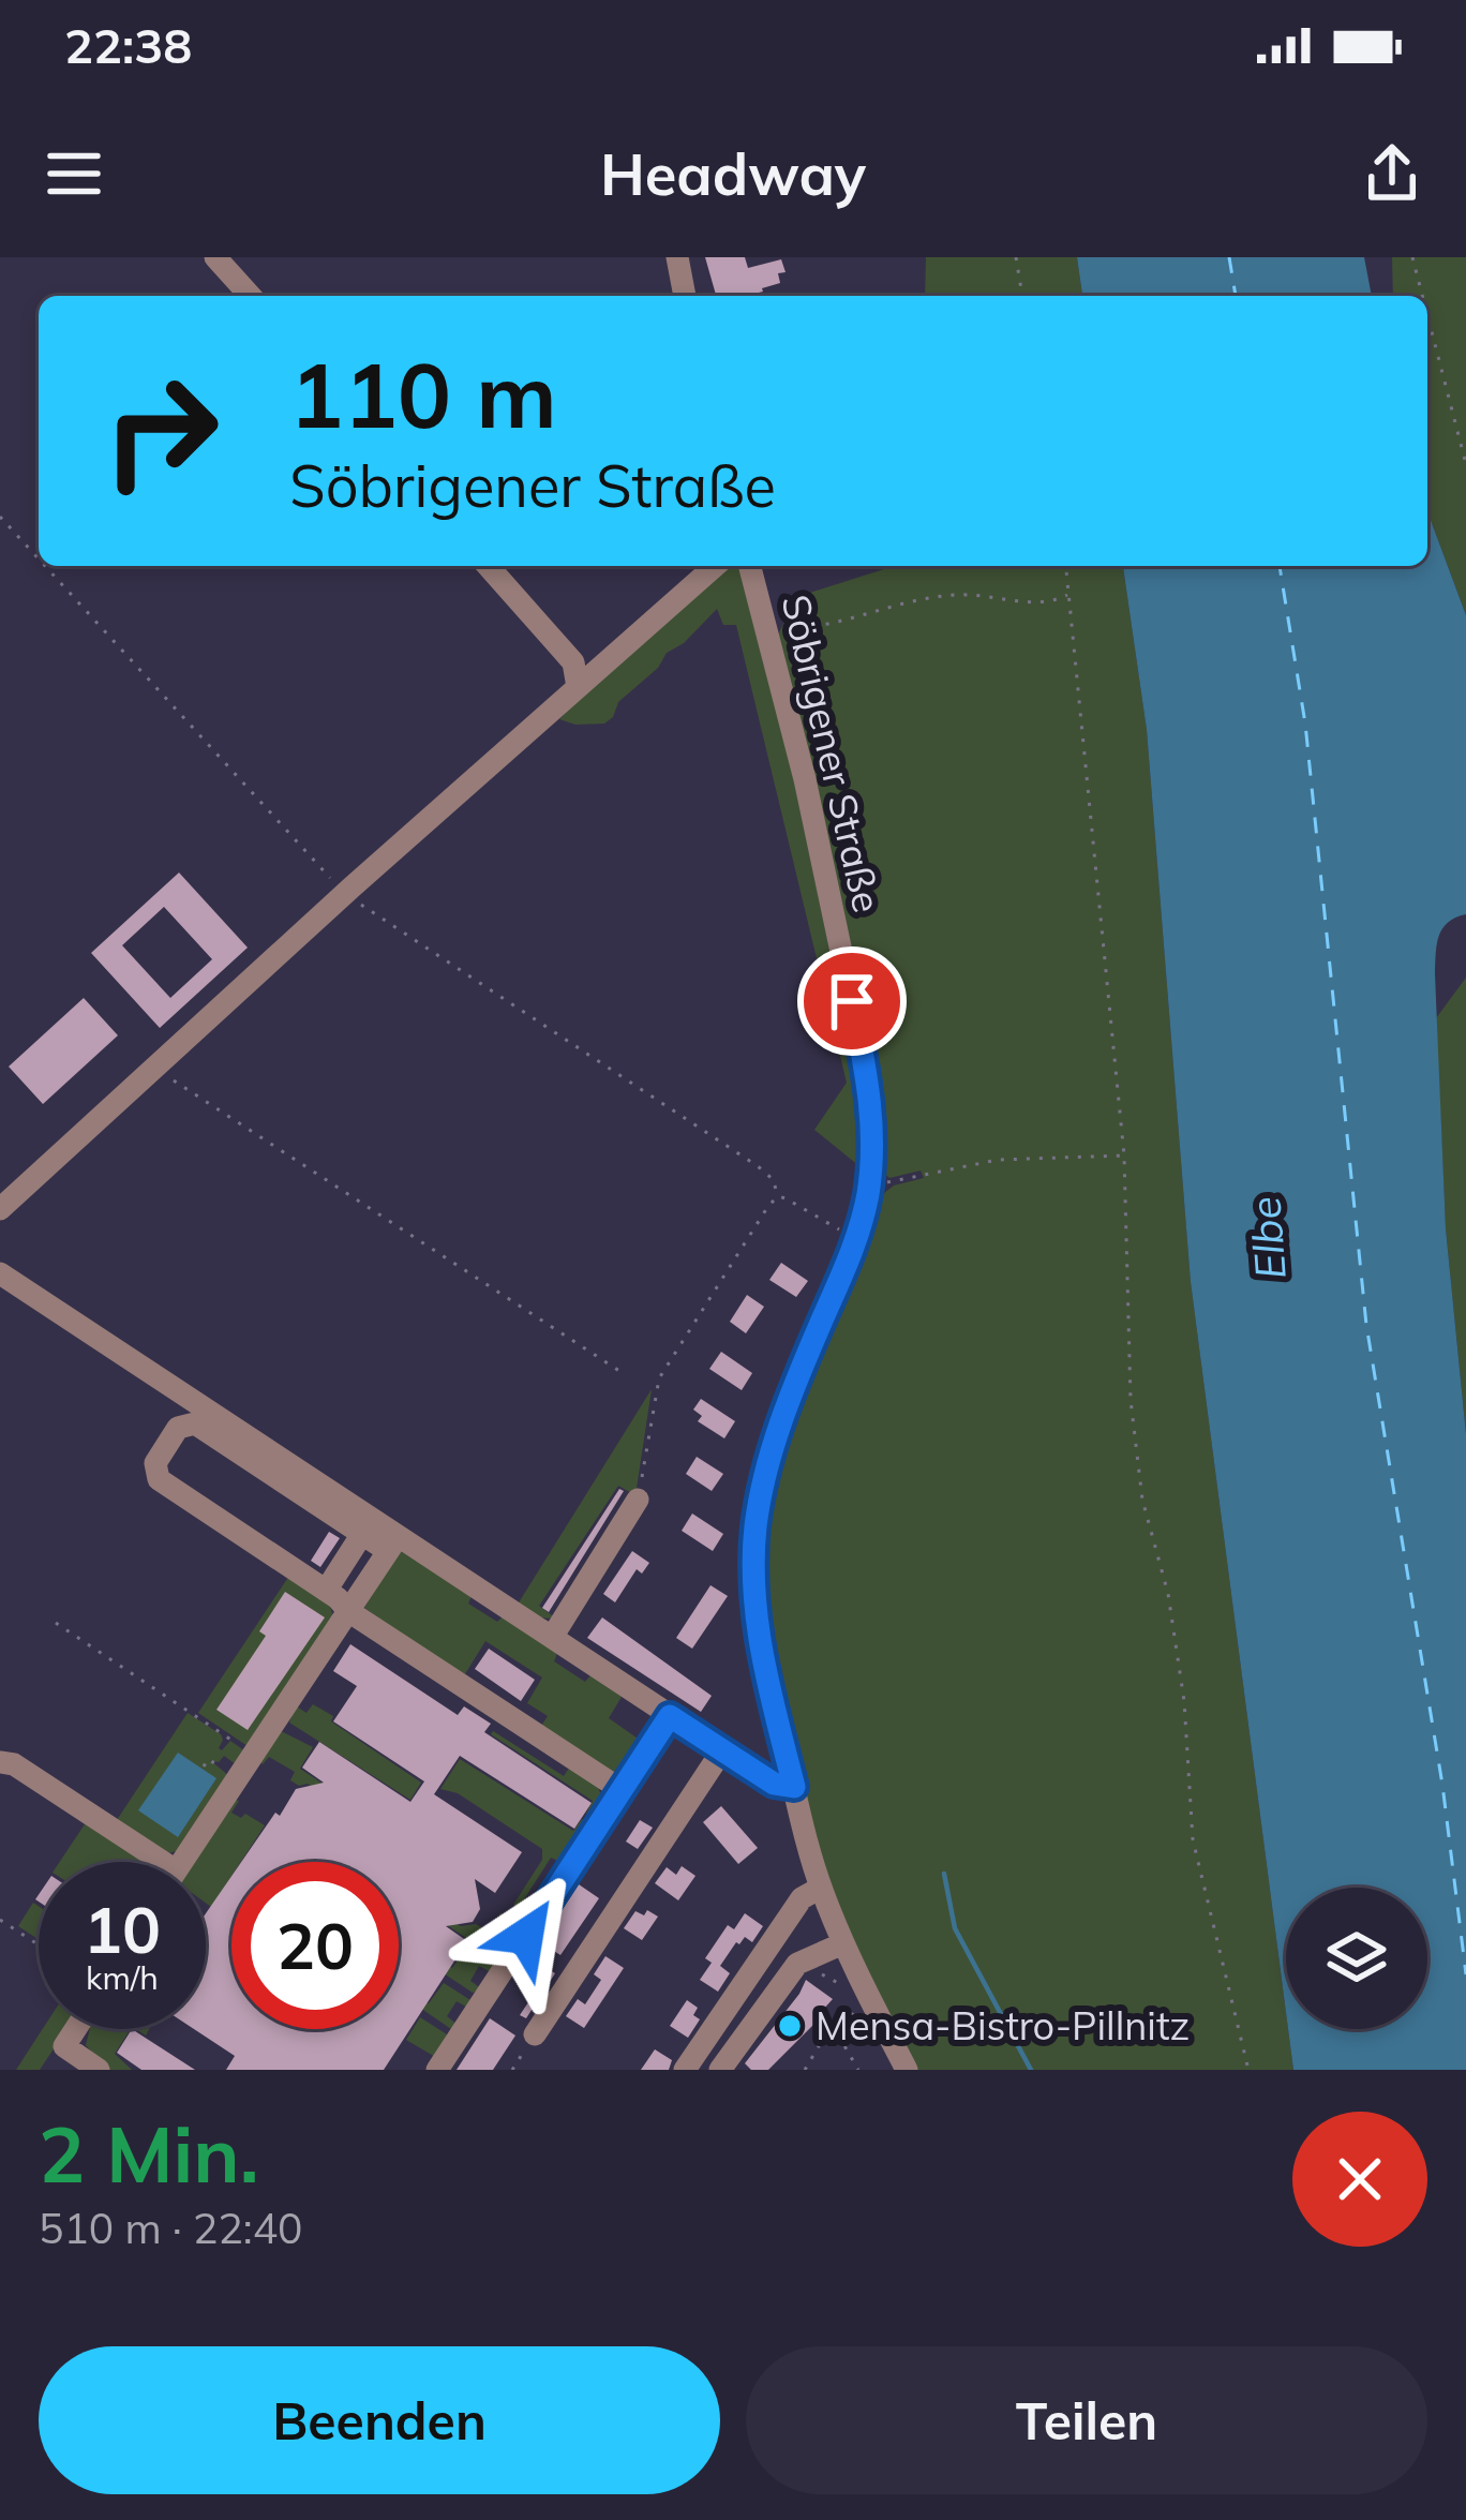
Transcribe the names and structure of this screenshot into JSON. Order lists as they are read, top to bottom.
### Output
{
  "streets": {
    "street": ["Söbrigener Straße"]
  },
  "water": ["Elbe"],
  "places": ["Mensa-Bistro-Pillnitz"],
  "page": {
    "status": "22:38",
    "header": "Headway",
    "turn": ["110 m", "Söbrigener Straße"],
    "speed": "10 km/h",
    "limit": "20",
    "heading": ["2 Min.", "510 m · 22:40"],
    "buttons": ["Beenden", "Teilen"]
  }
}
